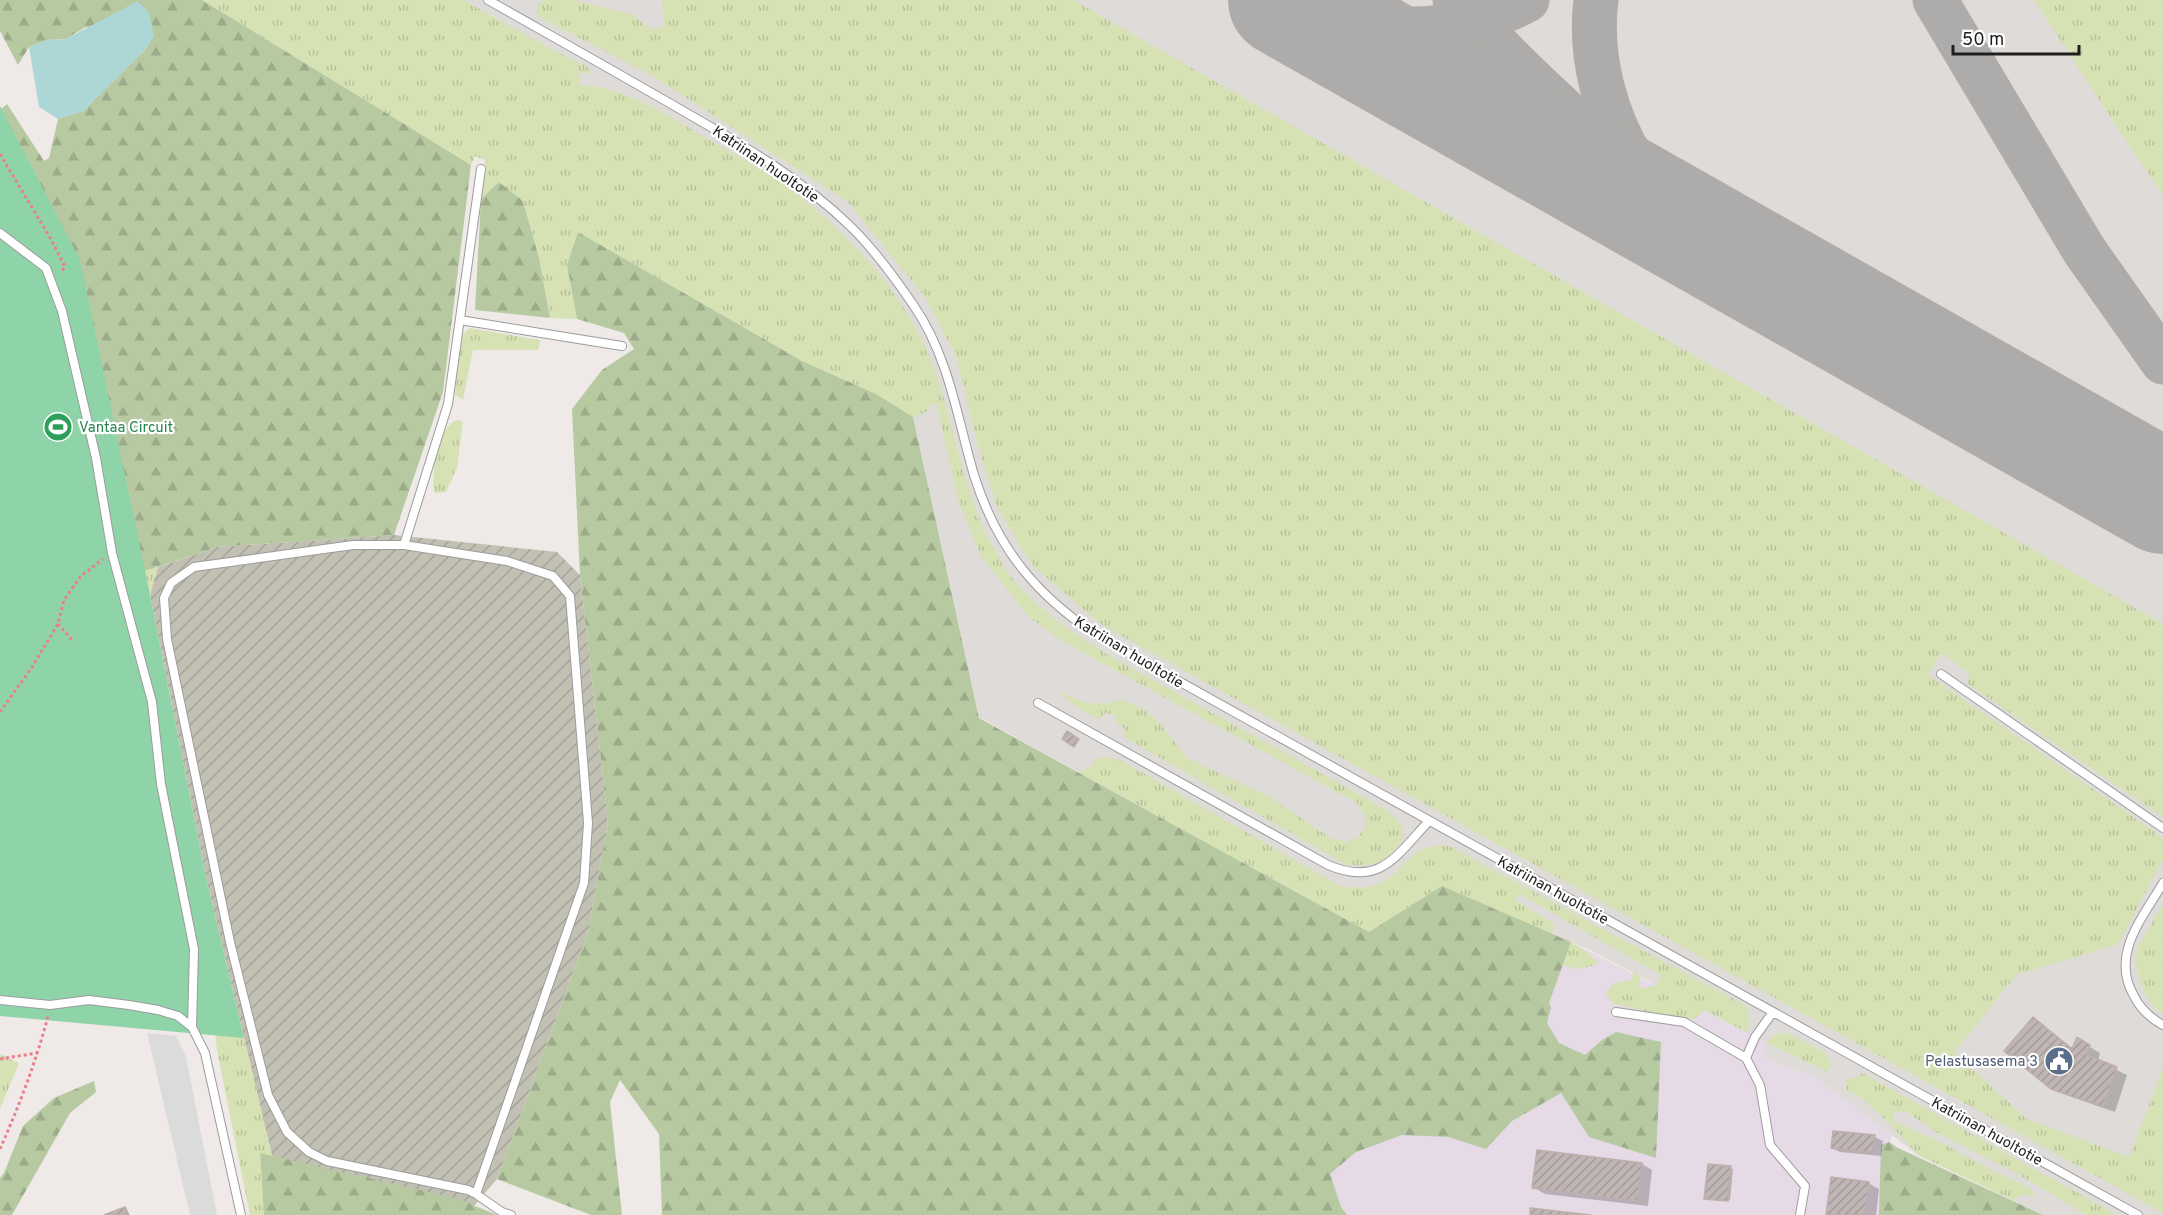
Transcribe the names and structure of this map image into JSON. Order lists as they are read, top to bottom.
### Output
{
  "streets": {
    "lane": ["Katriinan huoltotie"]
  },
  "places": {
    "sports": ["Vantaa Circuit"],
    "public building": ["Pelastusasema 3"]
  },
  "scale_bar": "50 m"
}
